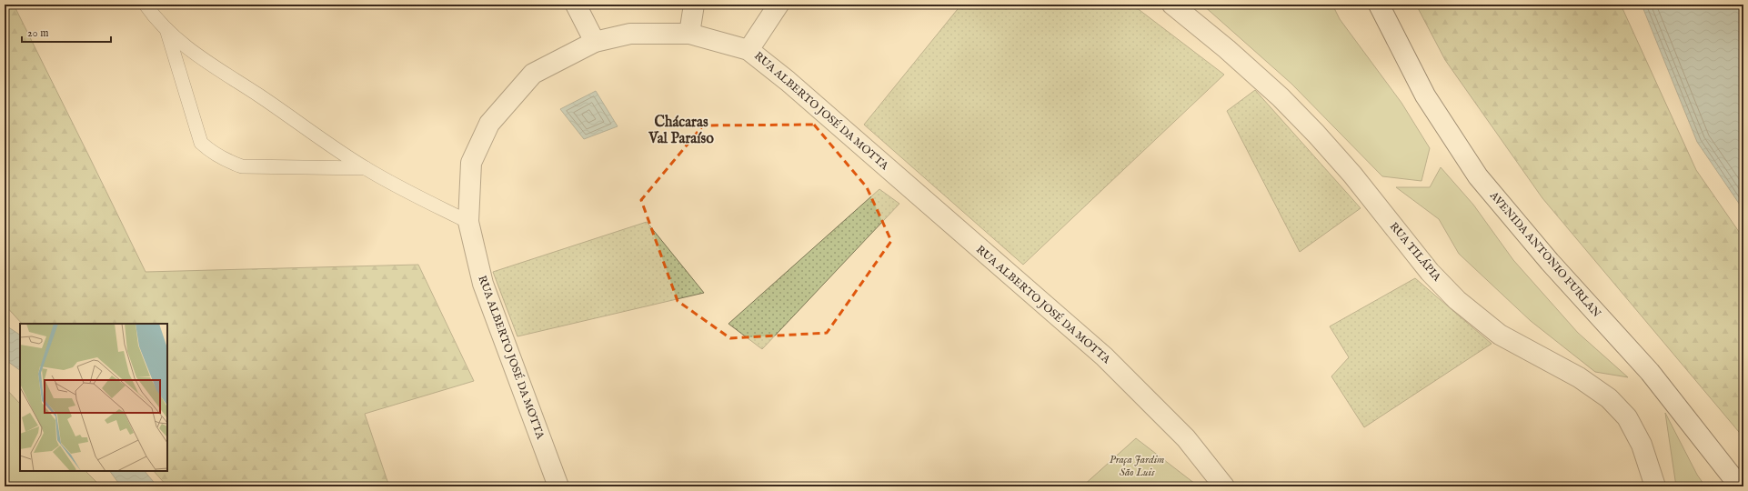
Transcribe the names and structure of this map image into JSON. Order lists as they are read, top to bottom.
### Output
{
  "streets": {
    "street": ["RUA ALBERTO JOSÉ DA MOTTA", "RUA TILÁPIA", "AVENIDA ANTONIO FURLAN"]
  },
  "districts": ["Chácaras Val Paraíso"],
  "parks": ["Praça Jardim São Luis"],
  "scale_bar": "20 m"
}
